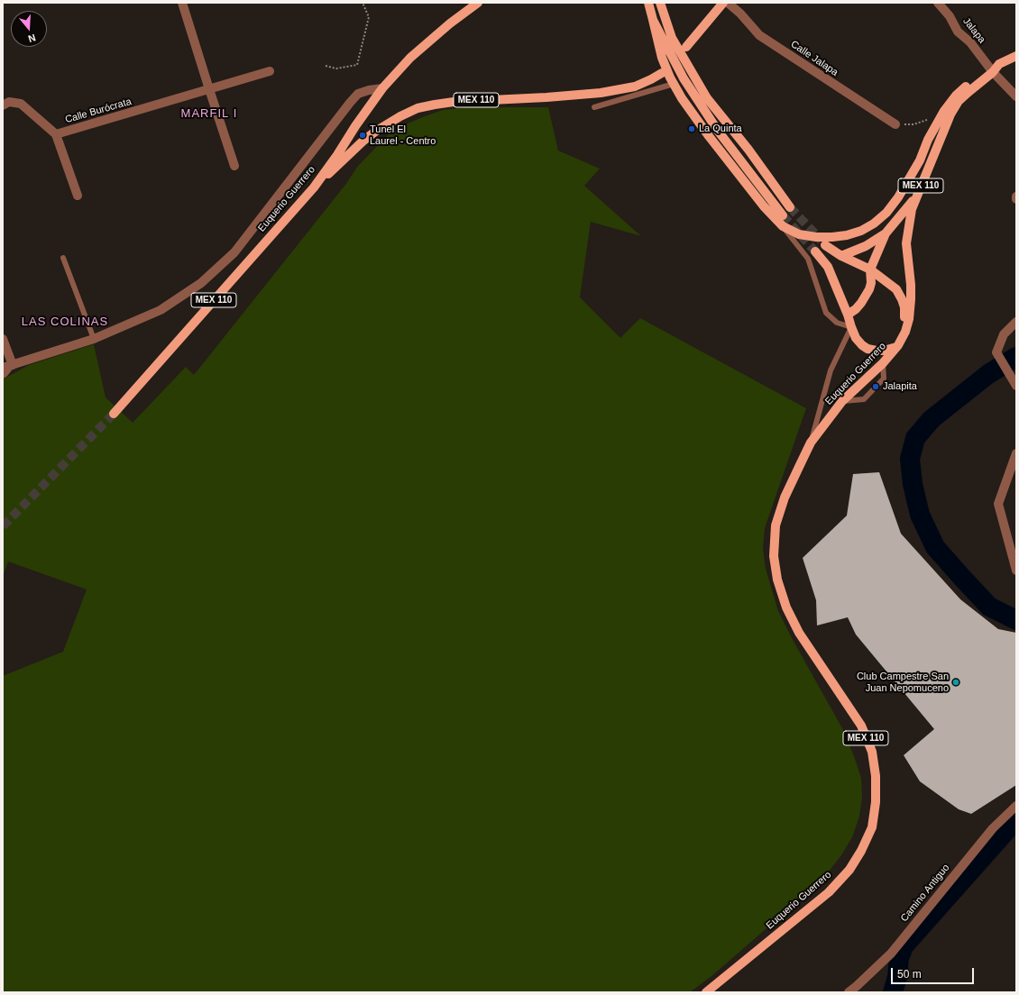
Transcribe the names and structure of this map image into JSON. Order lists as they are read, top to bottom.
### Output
{
  "streets": {
    "main road": ["MEX 110", "Euquerio Guerrero"],
    "street": [
      "Jalapa",
      "Calle Jalapa",
      "Calle Burócrata",
      "Camino Antiguo"
    ]
  },
  "crossings": [
    ["Jalapa", "MEX 110"],
    ["MEX 110", "Euquerio Guerrero"]
  ],
  "districts": ["MARFIL I", "LAS COLINAS"],
  "places": [
    "La Quinta",
    "Tunel El Laurel - Centro",
    "Jalapita",
    "Club Campestre San Juan Nepomuceno"
  ],
  "scale_bar": "50 m",
  "north": "bottom"
}
